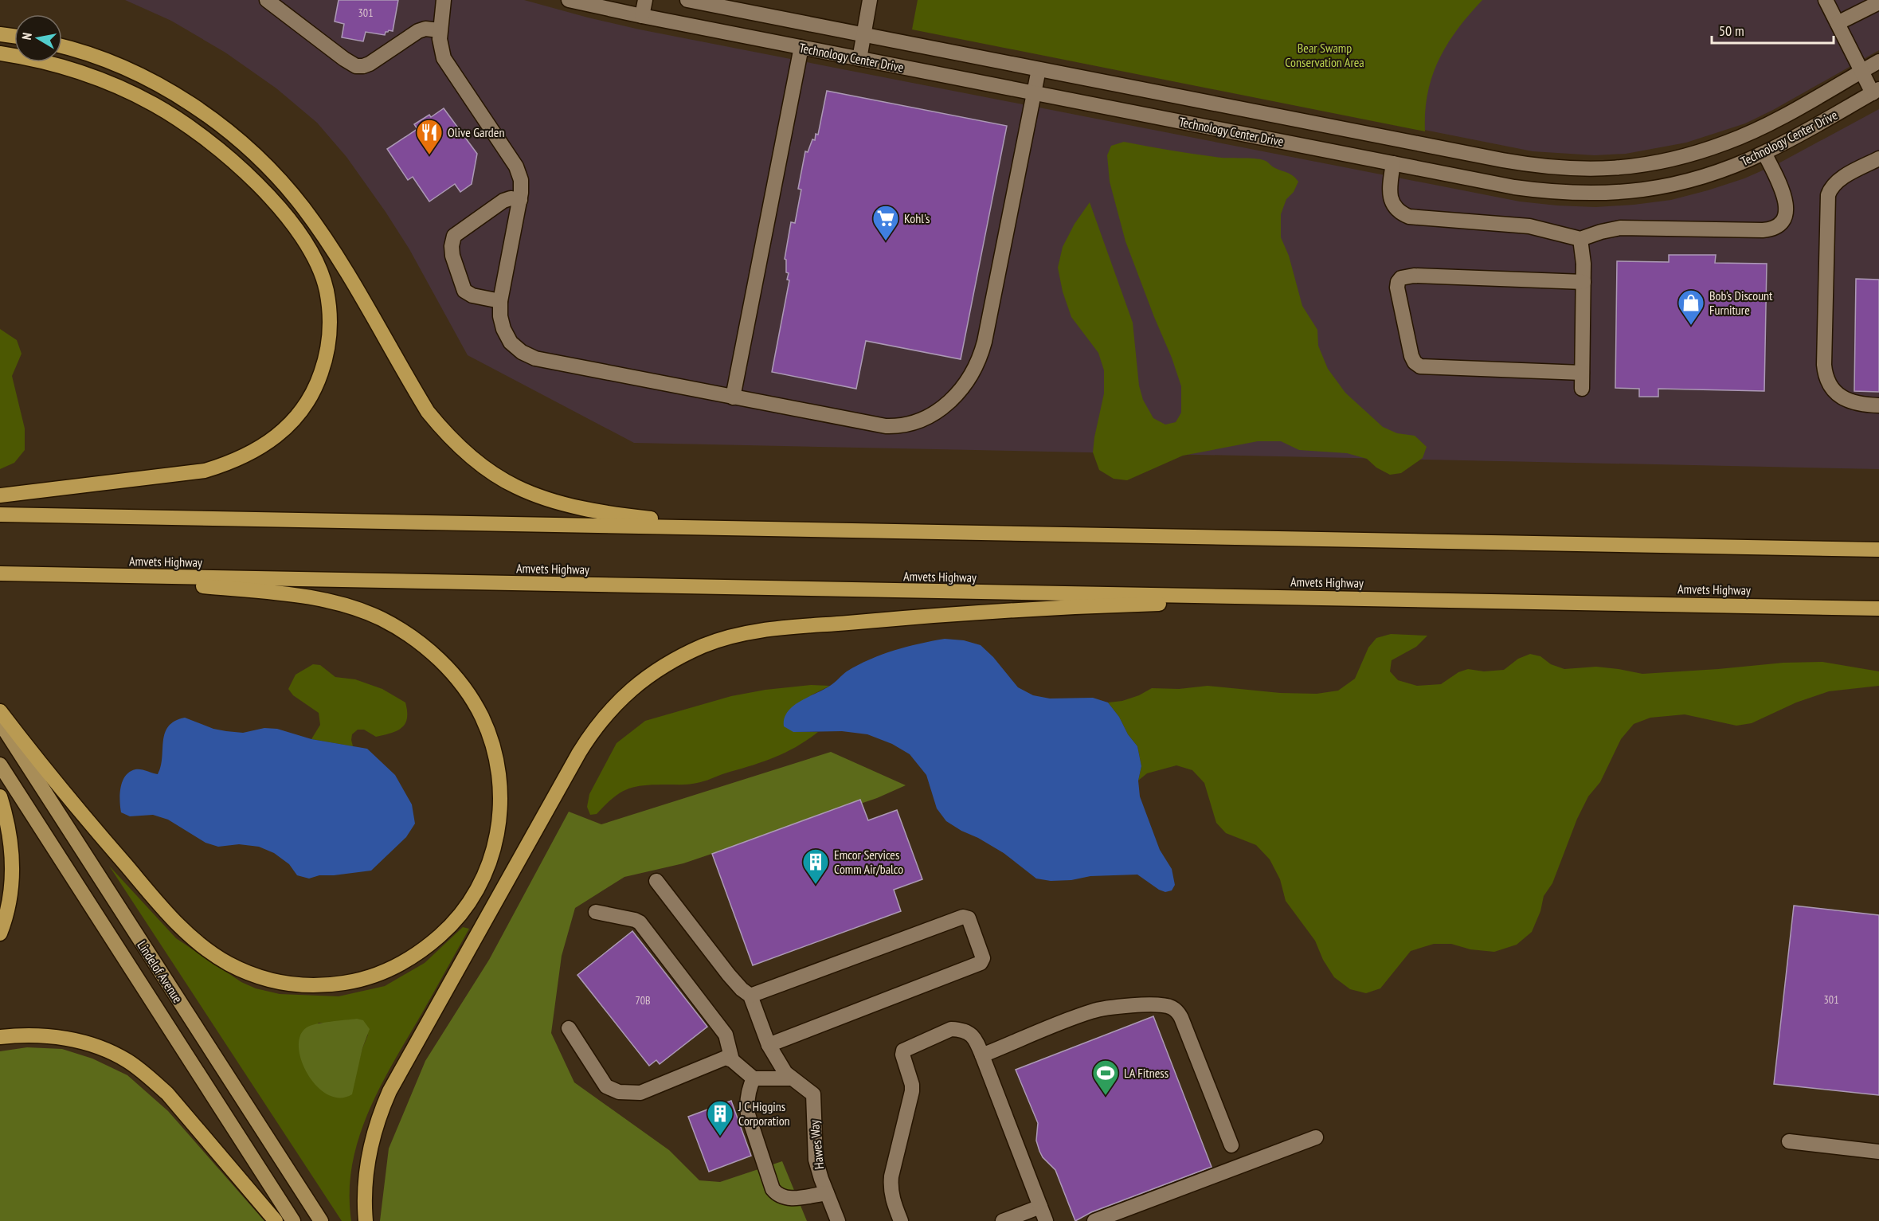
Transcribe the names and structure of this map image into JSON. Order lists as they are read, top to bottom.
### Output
{
  "streets": {
    "highway": ["Amvets Highway"],
    "main road": ["Lindelof Avenue"],
    "street": ["Technology Center Drive", "Hawes Way"]
  },
  "parks": ["Bear Swamp Conservation Area"],
  "places": {
    "restaurant": ["Olive Garden"],
    "supermarket": ["Kohl's"],
    "shop": ["Bob's Discount Furniture"],
    "building": ["Emcor Services Comm Air/balco", "J C Higgins Corporation"],
    "sports": ["LA Fitness"]
  },
  "house_numbers": ["301", "301", "70B"],
  "scale_bar": "50 m",
  "north": "left"
}
